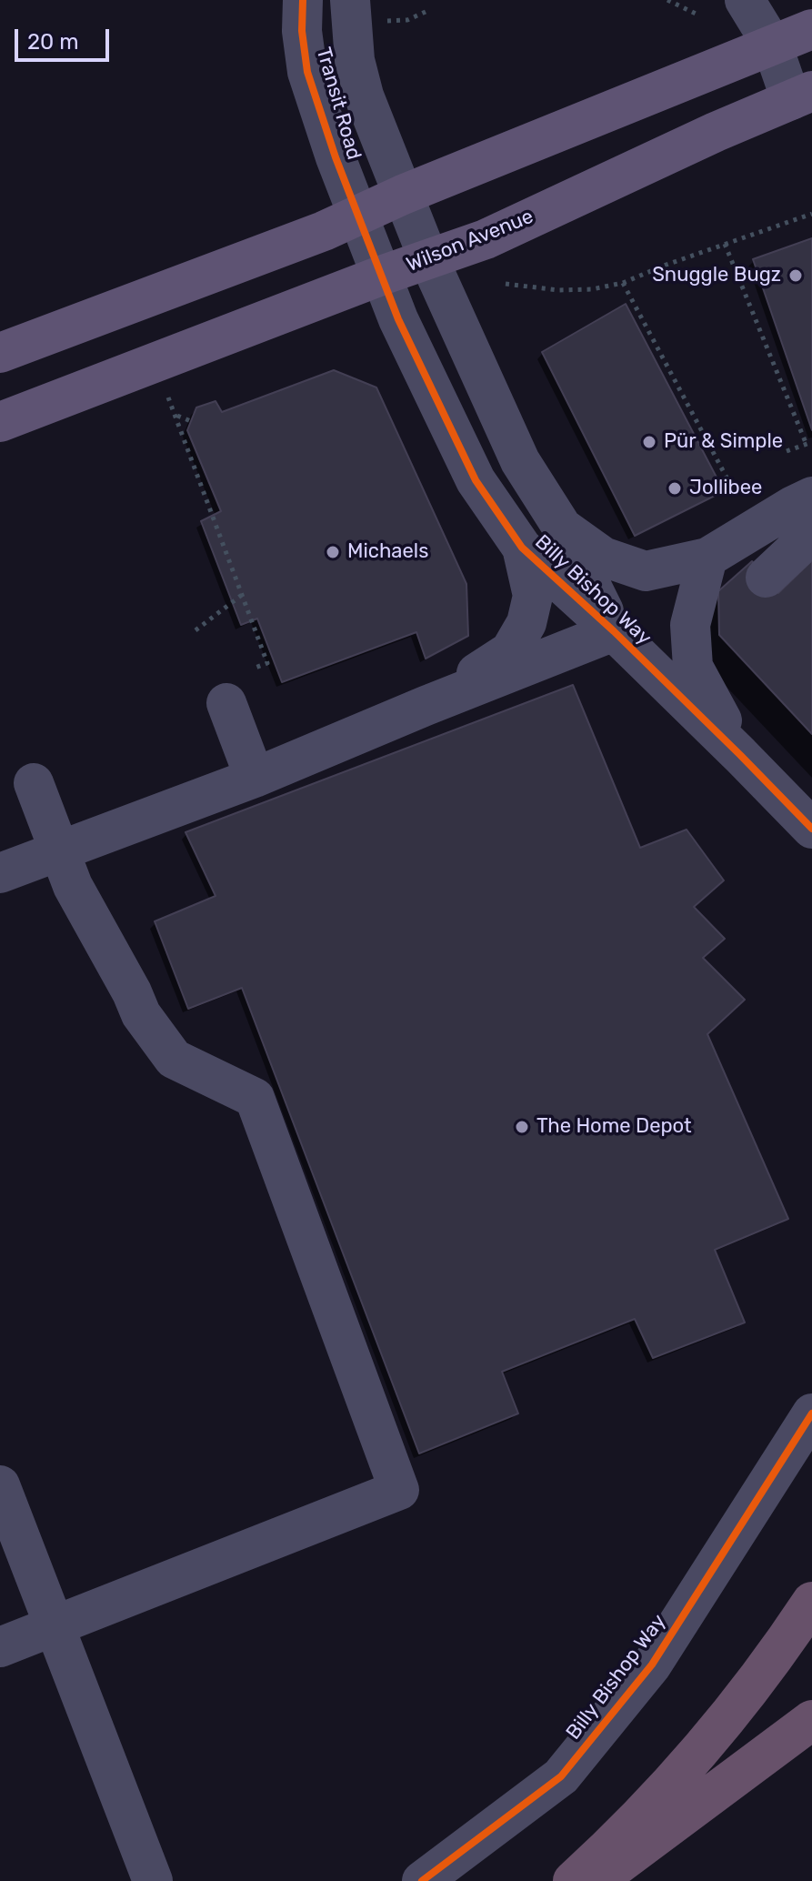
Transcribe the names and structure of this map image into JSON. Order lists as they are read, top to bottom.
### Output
{
  "streets": {
    "main road": ["Wilson Avenue"],
    "street": ["Transit Road", "Billy Bishop Way"]
  },
  "crossings": [
    ["Transit Road", "Billy Bishop Way"],
    ["Wilson Avenue", "Billy Bishop Way"]
  ],
  "places": [
    "Snuggle Bugz",
    "Pür & Simple",
    "Jollibee",
    "Michaels",
    "The Home Depot"
  ],
  "scale_bar": "20 m"
}
